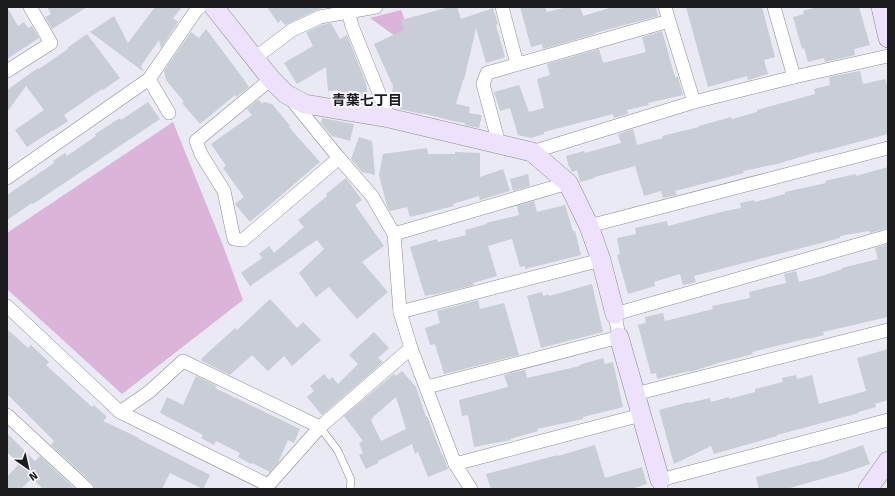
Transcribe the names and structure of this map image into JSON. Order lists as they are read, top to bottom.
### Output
{
  "districts": ["青葉七丁目"],
  "north": "bottom right"
}
